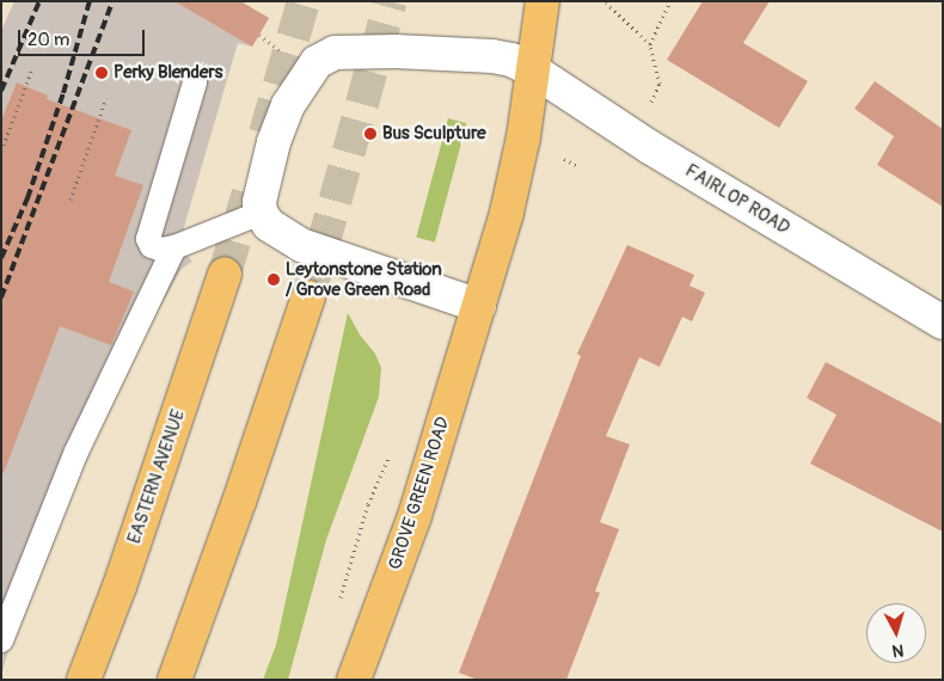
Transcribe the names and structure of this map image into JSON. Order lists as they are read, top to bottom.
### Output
{
  "streets": {
    "main road": ["EASTERN AVENUE", "GROVE GREEN ROAD"],
    "street": ["FAIRLOP ROAD"]
  },
  "crossings": [
    ["FAIRLOP ROAD", "GROVE GREEN ROAD"]
  ],
  "places": ["Perky Blenders", "Bus Sculpture", "Leytonstone Station / Grove Green Road"],
  "scale_bar": "20 m",
  "north": "bottom"
}
